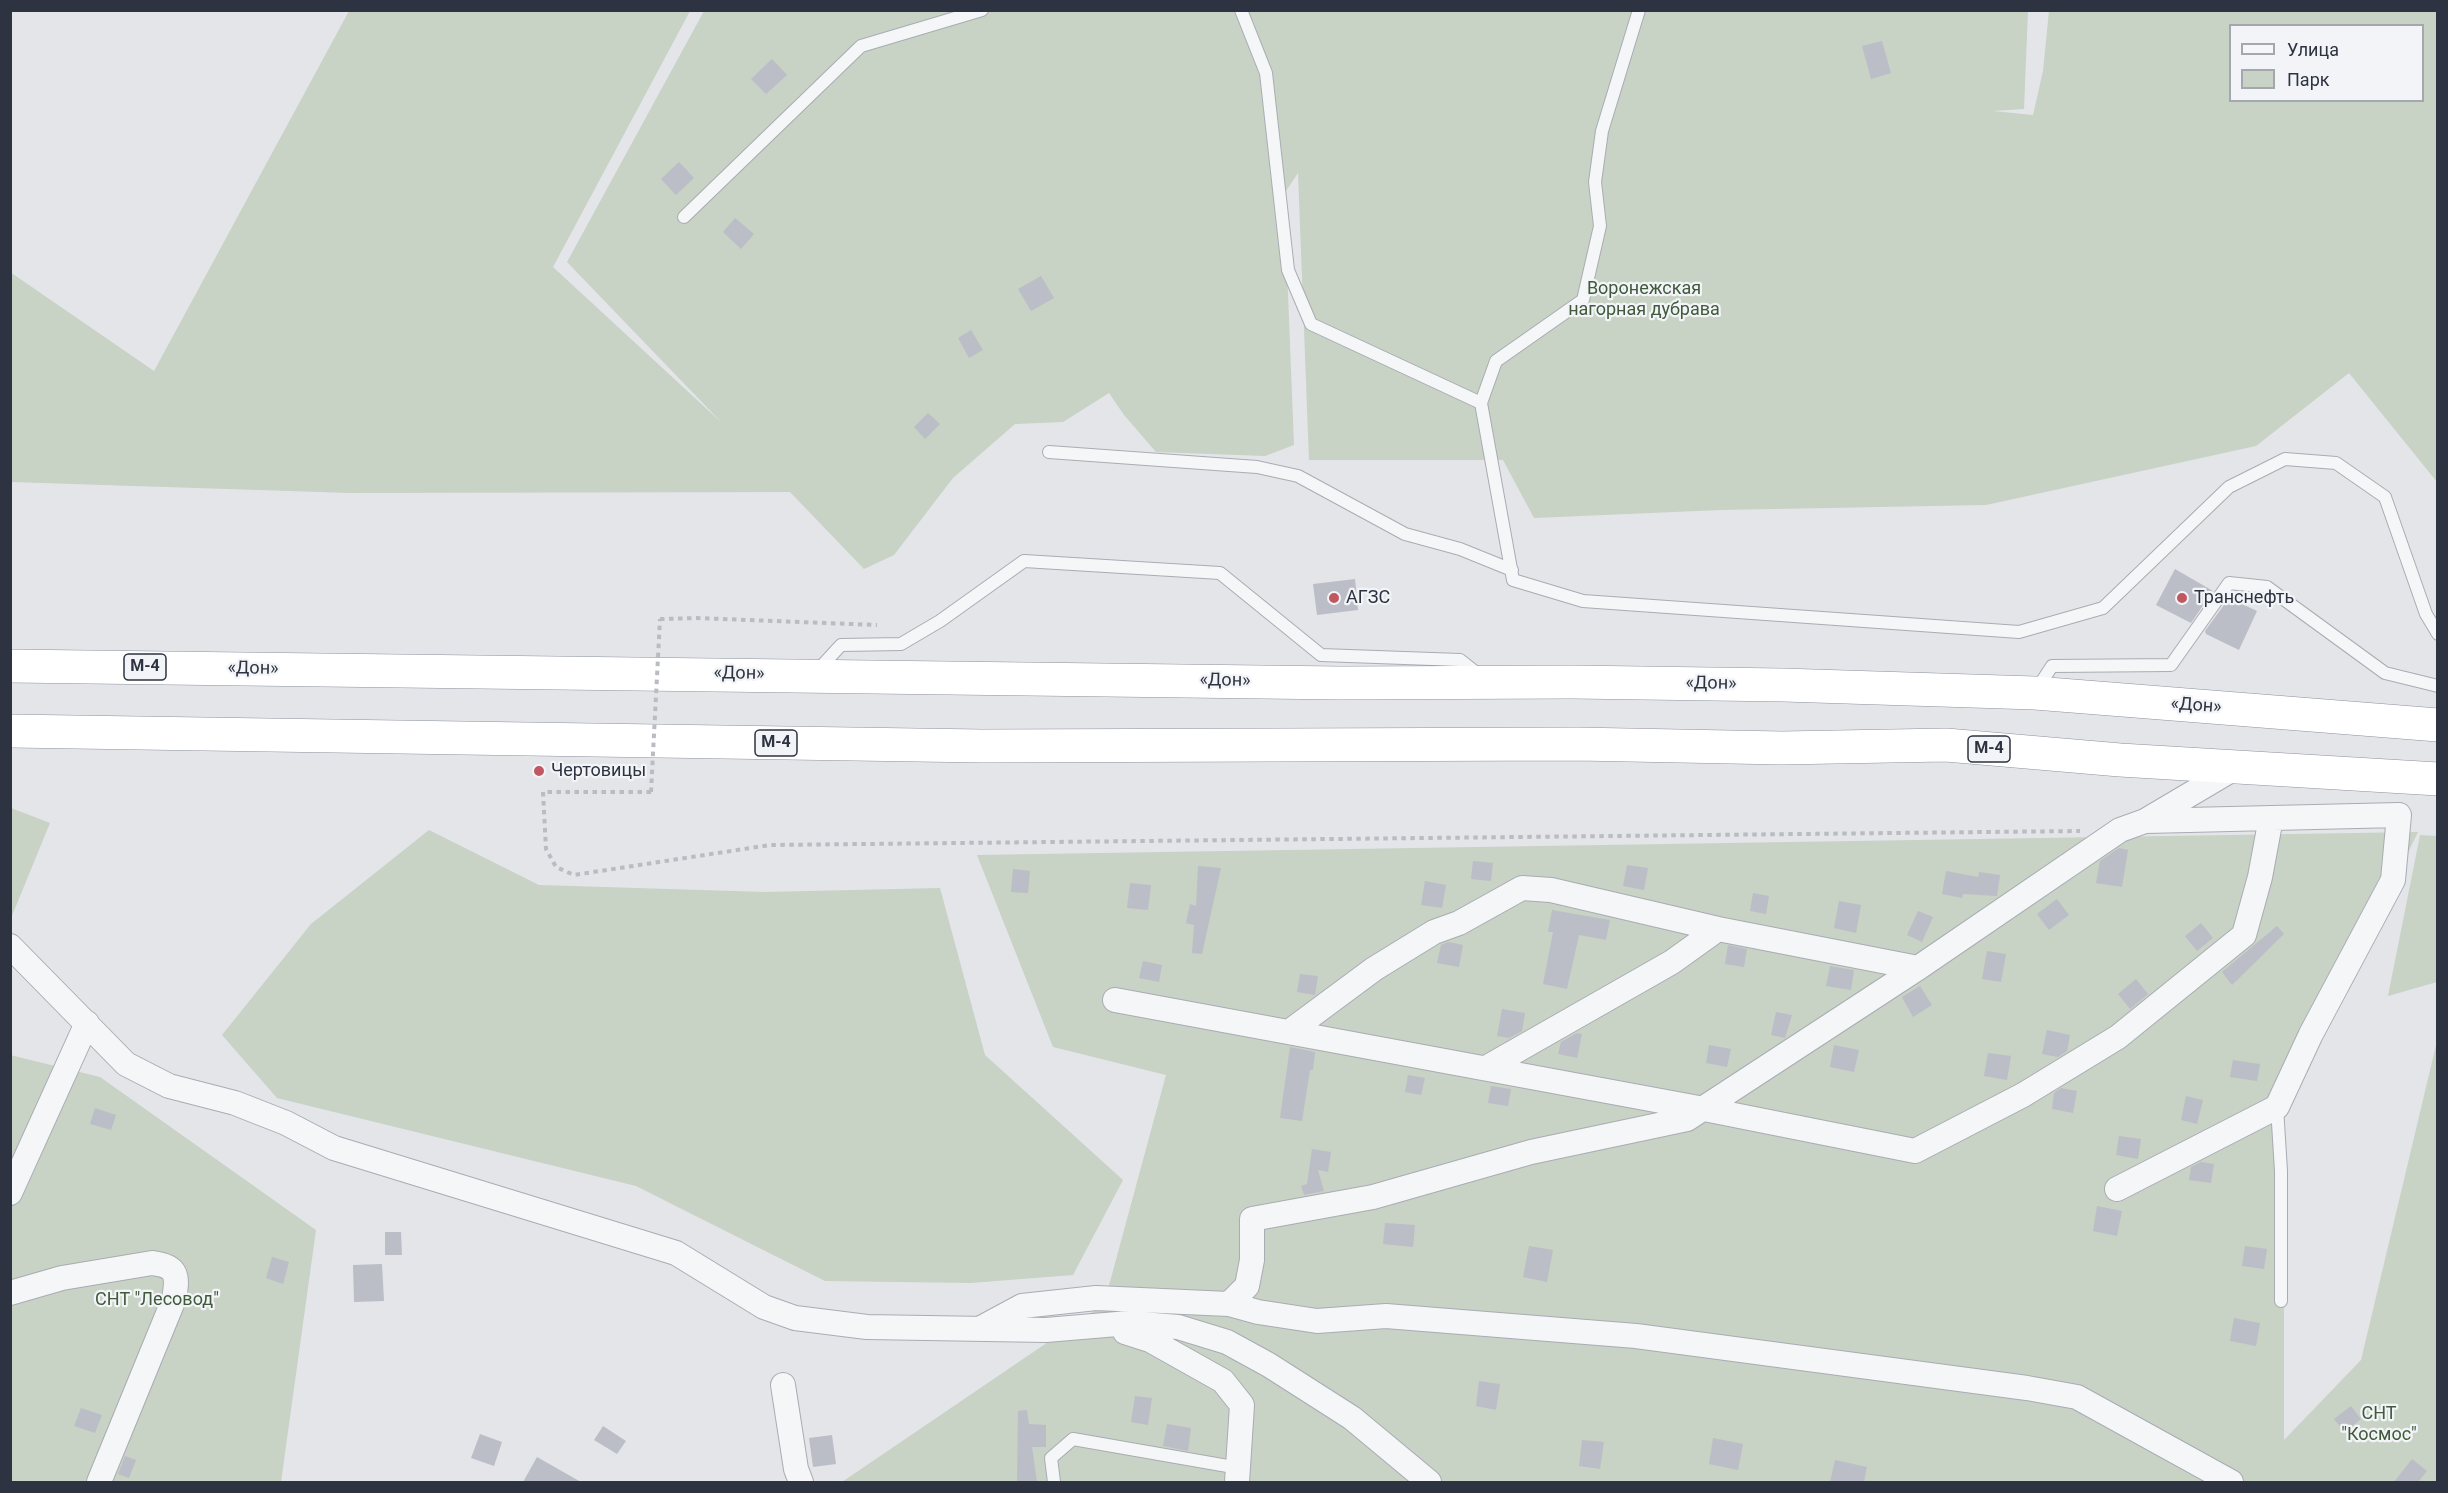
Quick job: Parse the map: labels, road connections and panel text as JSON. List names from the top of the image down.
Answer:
{
  "streets": {
    "highway": ["М-4", "«Дон»"]
  },
  "parks": ["Воронежская нагорная дубрава", "СНТ \"Лесовод\"", "СНТ \"Космос\""],
  "places": ["АГЗС", "Транснефть", "Чертовицы"],
  "legend": ["Улица", "Парк"]
}
